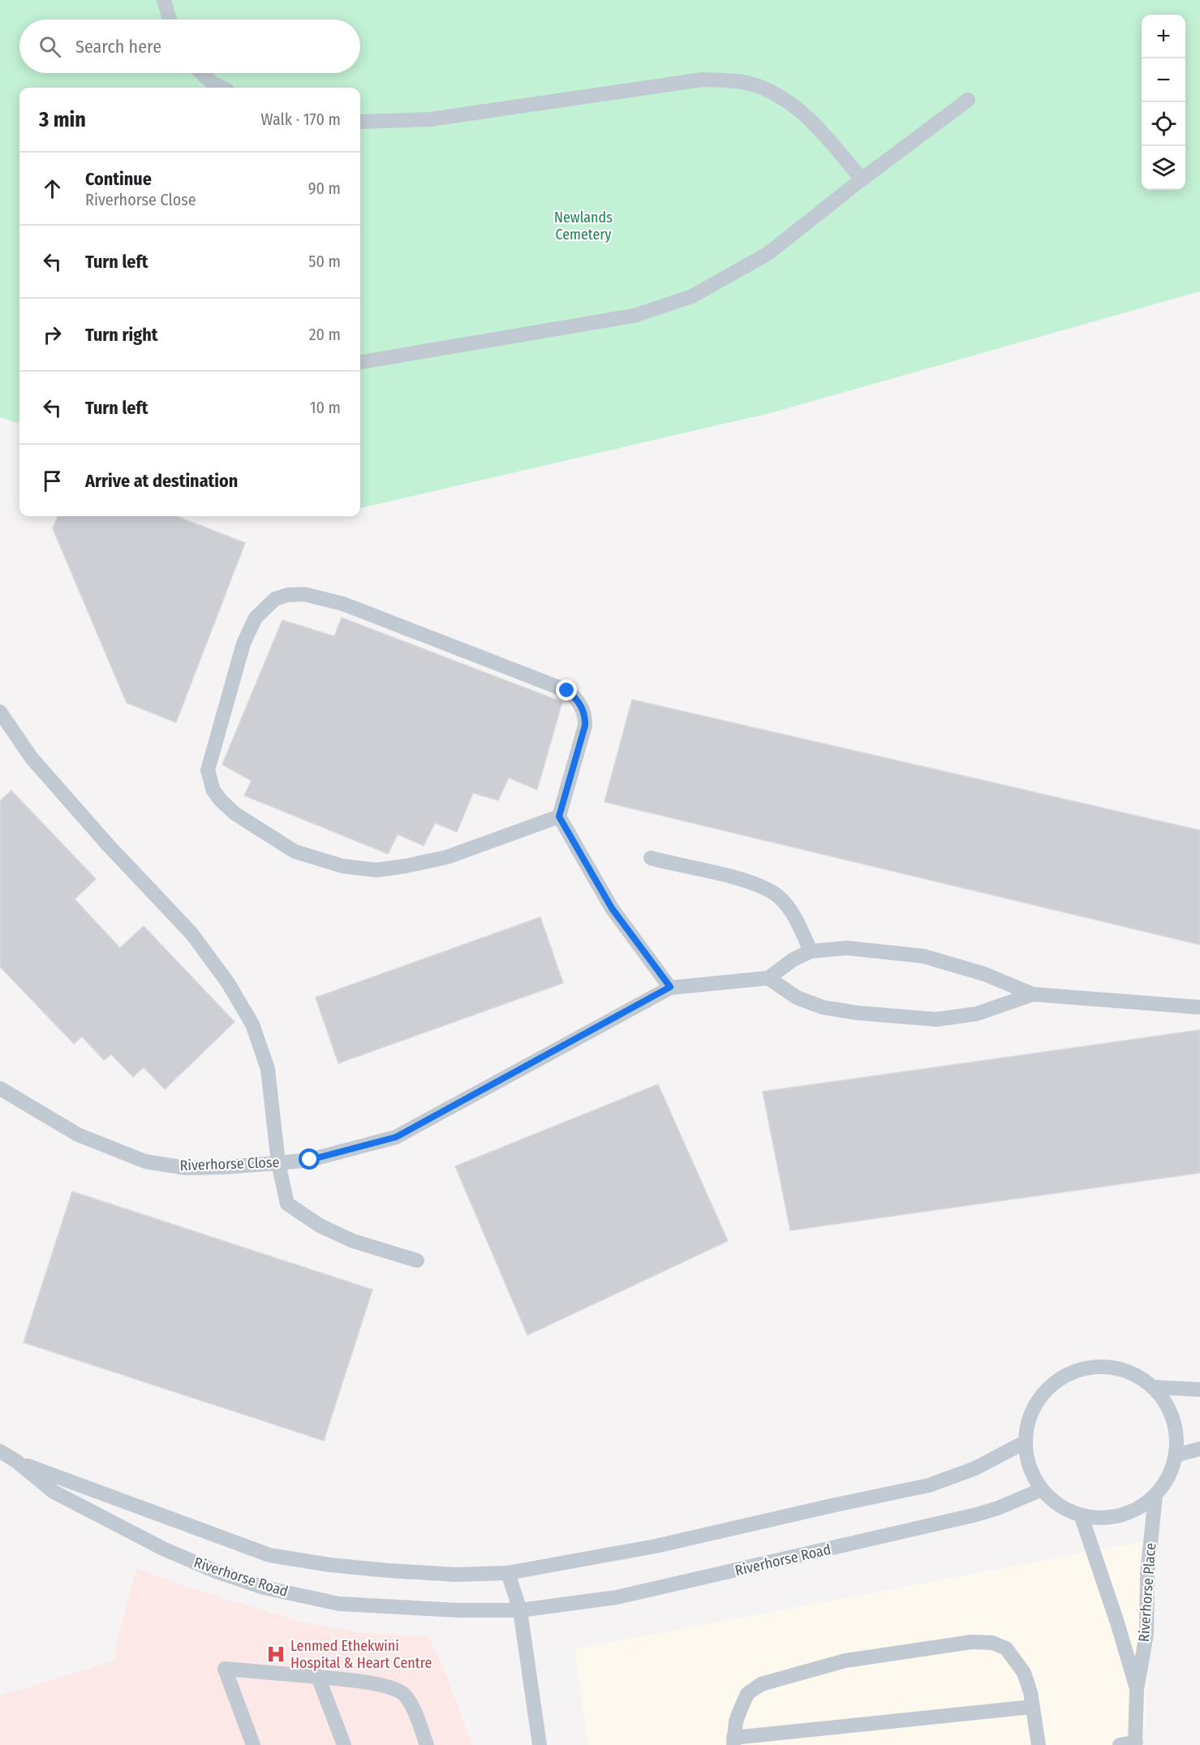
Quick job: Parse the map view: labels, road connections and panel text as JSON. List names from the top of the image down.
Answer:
{
  "streets": {
    "lane": ["Riverhorse Close", "Riverhorse Road", "Riverhorse Place"]
  },
  "crossings": [
    ["Riverhorse Road", "Riverhorse Place"]
  ],
  "parks": ["Newlands Cemetery"],
  "places": {
    "hospital": ["Lenmed Ethekwini Hospital & Heart Centre"]
  },
  "page": {
    "map_buttons": ["+", "−"],
    "search": "Search here",
    "heading": ["3 min", "Walk · 170 m"],
    "list": [
      ["Continue", "Riverhorse Close", "90 m"],
      ["Turn left", "50 m"],
      ["Turn right", "20 m"],
      ["Turn left", "10 m"],
      "Arrive at destination"
    ]
  }
}
